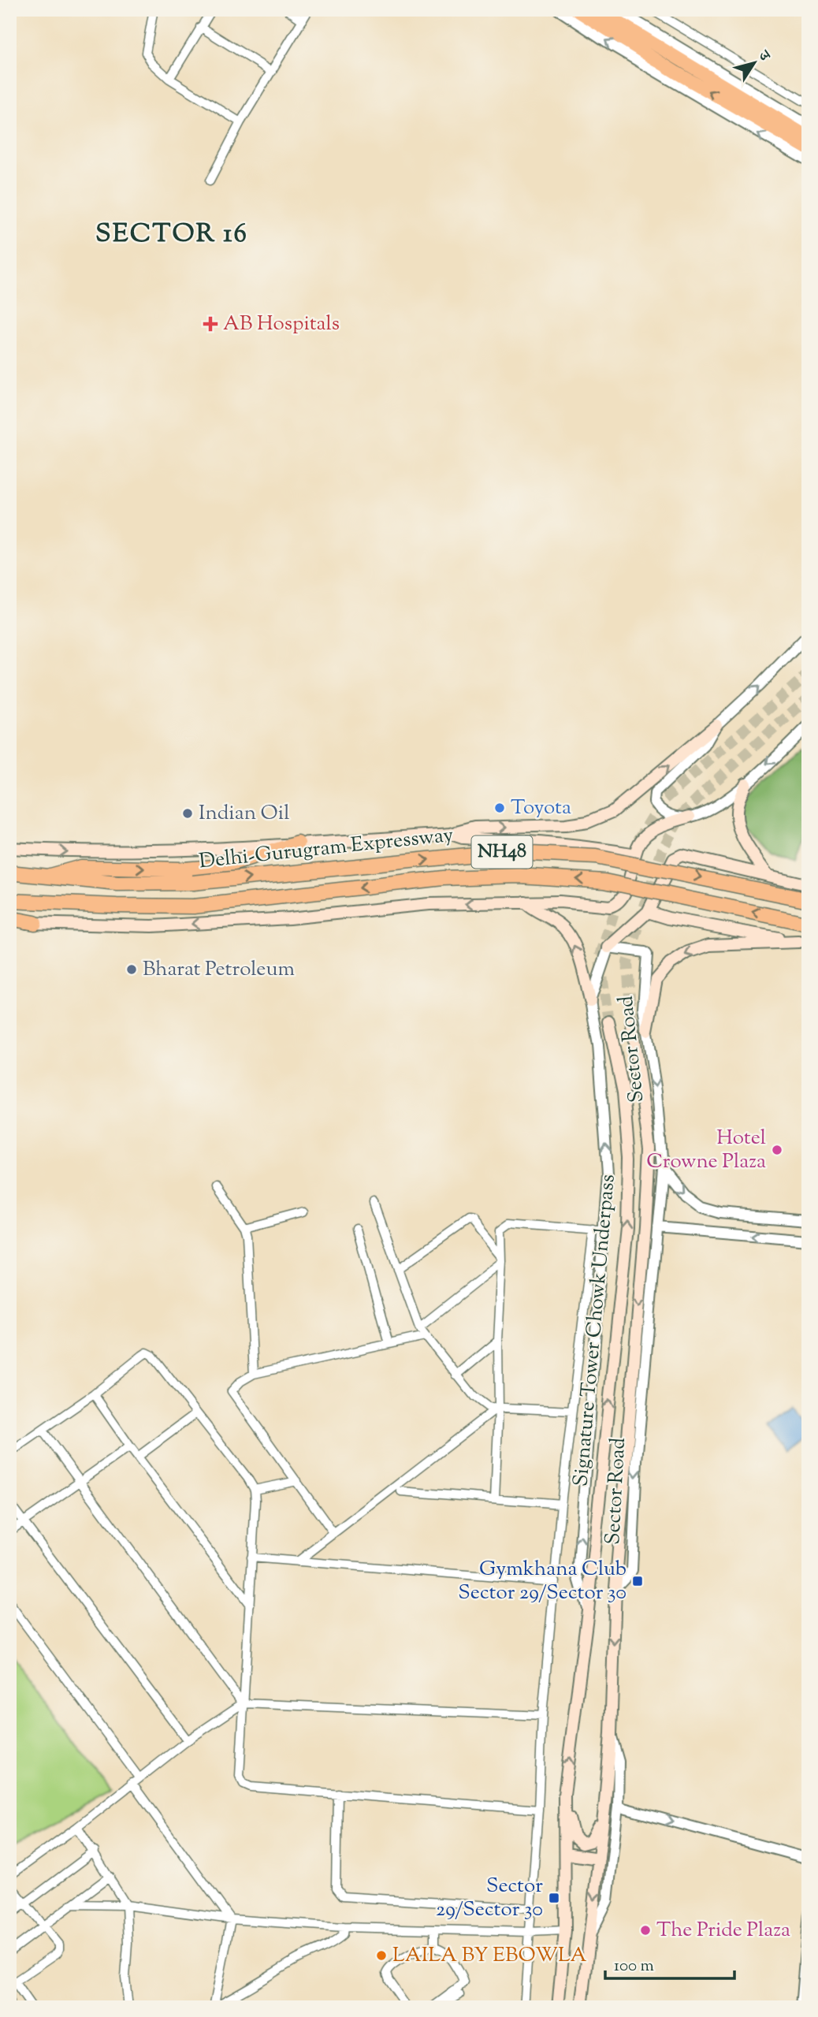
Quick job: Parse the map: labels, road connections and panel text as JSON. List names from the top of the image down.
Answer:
{
  "streets": {
    "highway": ["Delhi-Gurugram Expressway", "NH48"],
    "main road": ["Sector Road", "Signature Tower Chowk Underpass"]
  },
  "crossings": [
    ["Sector Road", "Signature Tower Chowk Underpass"]
  ],
  "districts": ["SECTOR 16"],
  "places": {
    "health": ["AB Hospitals"],
    "other": [
      "Toyota",
      "Indian Oil",
      "Bharat Petroleum",
      "Hotel Crowne Plaza",
      "The Pride Plaza",
      "LAILA BY EBOWLA"
    ],
    "transit": ["Gymkhana Club Sector 29/Sector 30", "Sector 29/Sector 30"]
  },
  "scale_bar": "100 m",
  "north": "top right"
}
